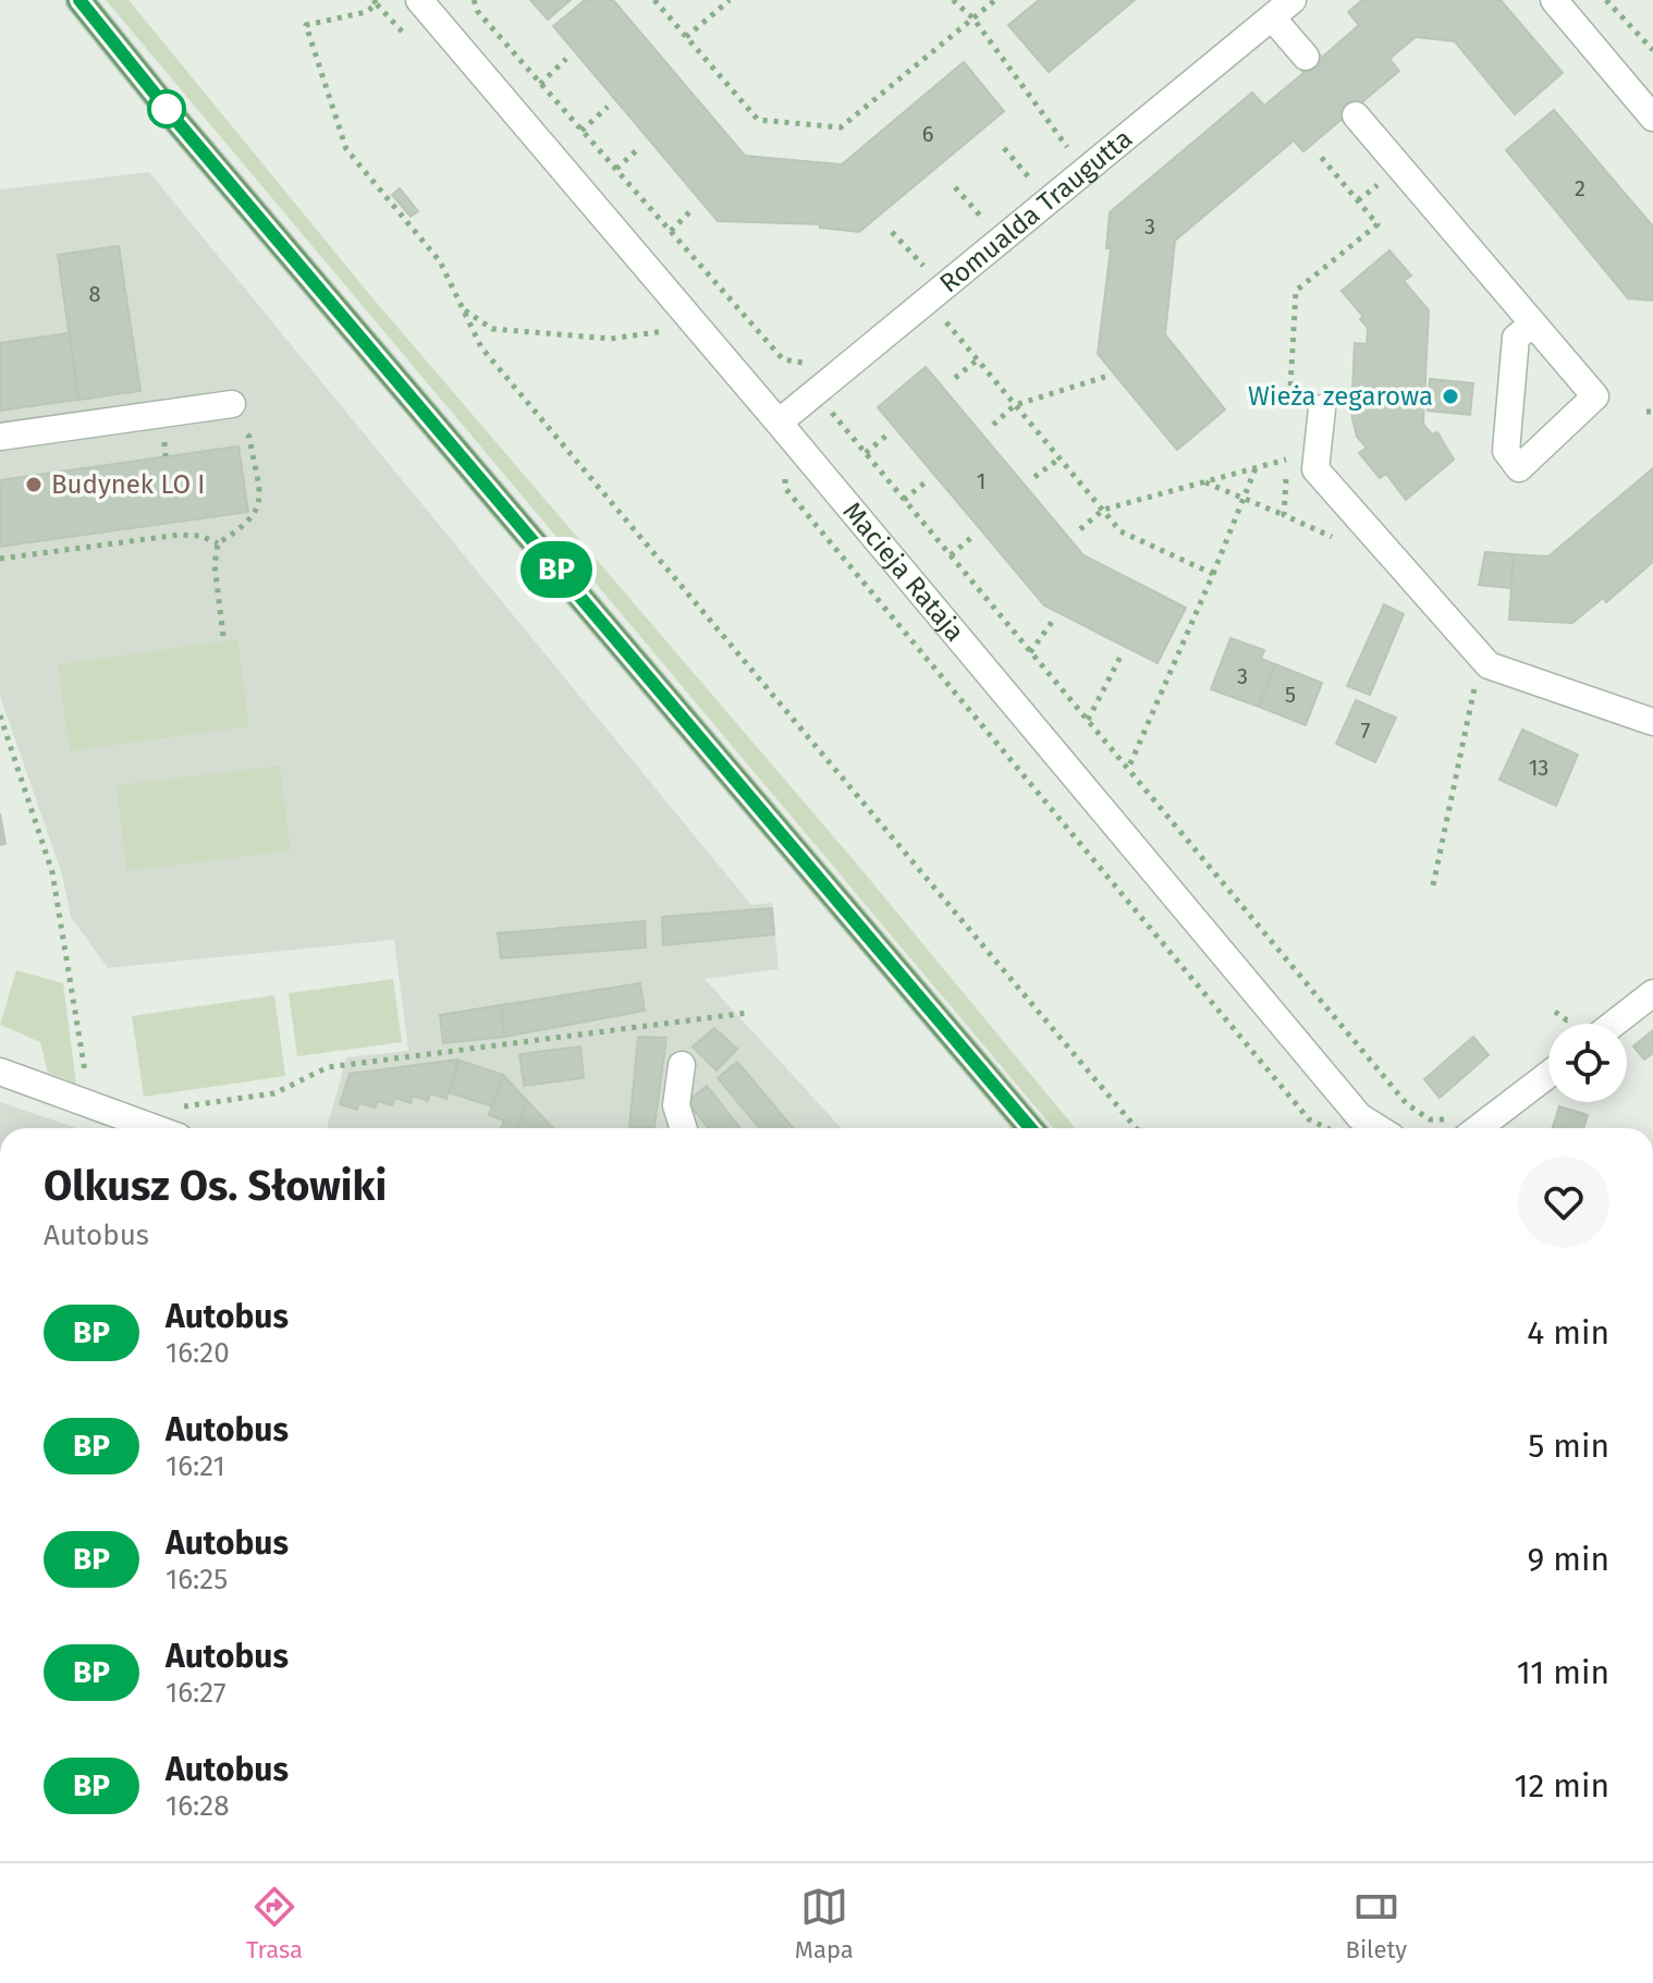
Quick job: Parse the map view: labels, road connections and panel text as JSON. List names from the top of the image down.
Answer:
{
  "streets": {
    "street": ["Romualda Traugutta", "Macieja Rataja"]
  },
  "crossings": [
    ["Romualda Traugutta", "Macieja Rataja"]
  ],
  "places": ["Wieża zegarowa", "Budynek LO I"],
  "lines": ["bus line BP"],
  "house_numbers": [
    "6",
    "2",
    "3",
    "8",
    "1",
    "3",
    "5",
    "7",
    "13"
  ],
  "page": {
    "on_map": "BP",
    "heading": ["Olkusz Os. Słowiki", "Autobus"],
    "list": [
      {
        "mark": "BP",
        "name": "Autobus",
        "note": "16:20",
        "value": "4 min"
      },
      {
        "mark": "BP",
        "name": "Autobus",
        "note": "16:21",
        "value": "5 min"
      },
      {
        "mark": "BP",
        "name": "Autobus",
        "note": "16:25",
        "value": "9 min"
      },
      {
        "mark": "BP",
        "name": "Autobus",
        "note": "16:27",
        "value": "11 min"
      },
      {
        "mark": "BP",
        "name": "Autobus",
        "note": "16:28",
        "value": "12 min"
      }
    ],
    "tabs": ["Trasa", "Mapa", "Bilety"]
  }
}
